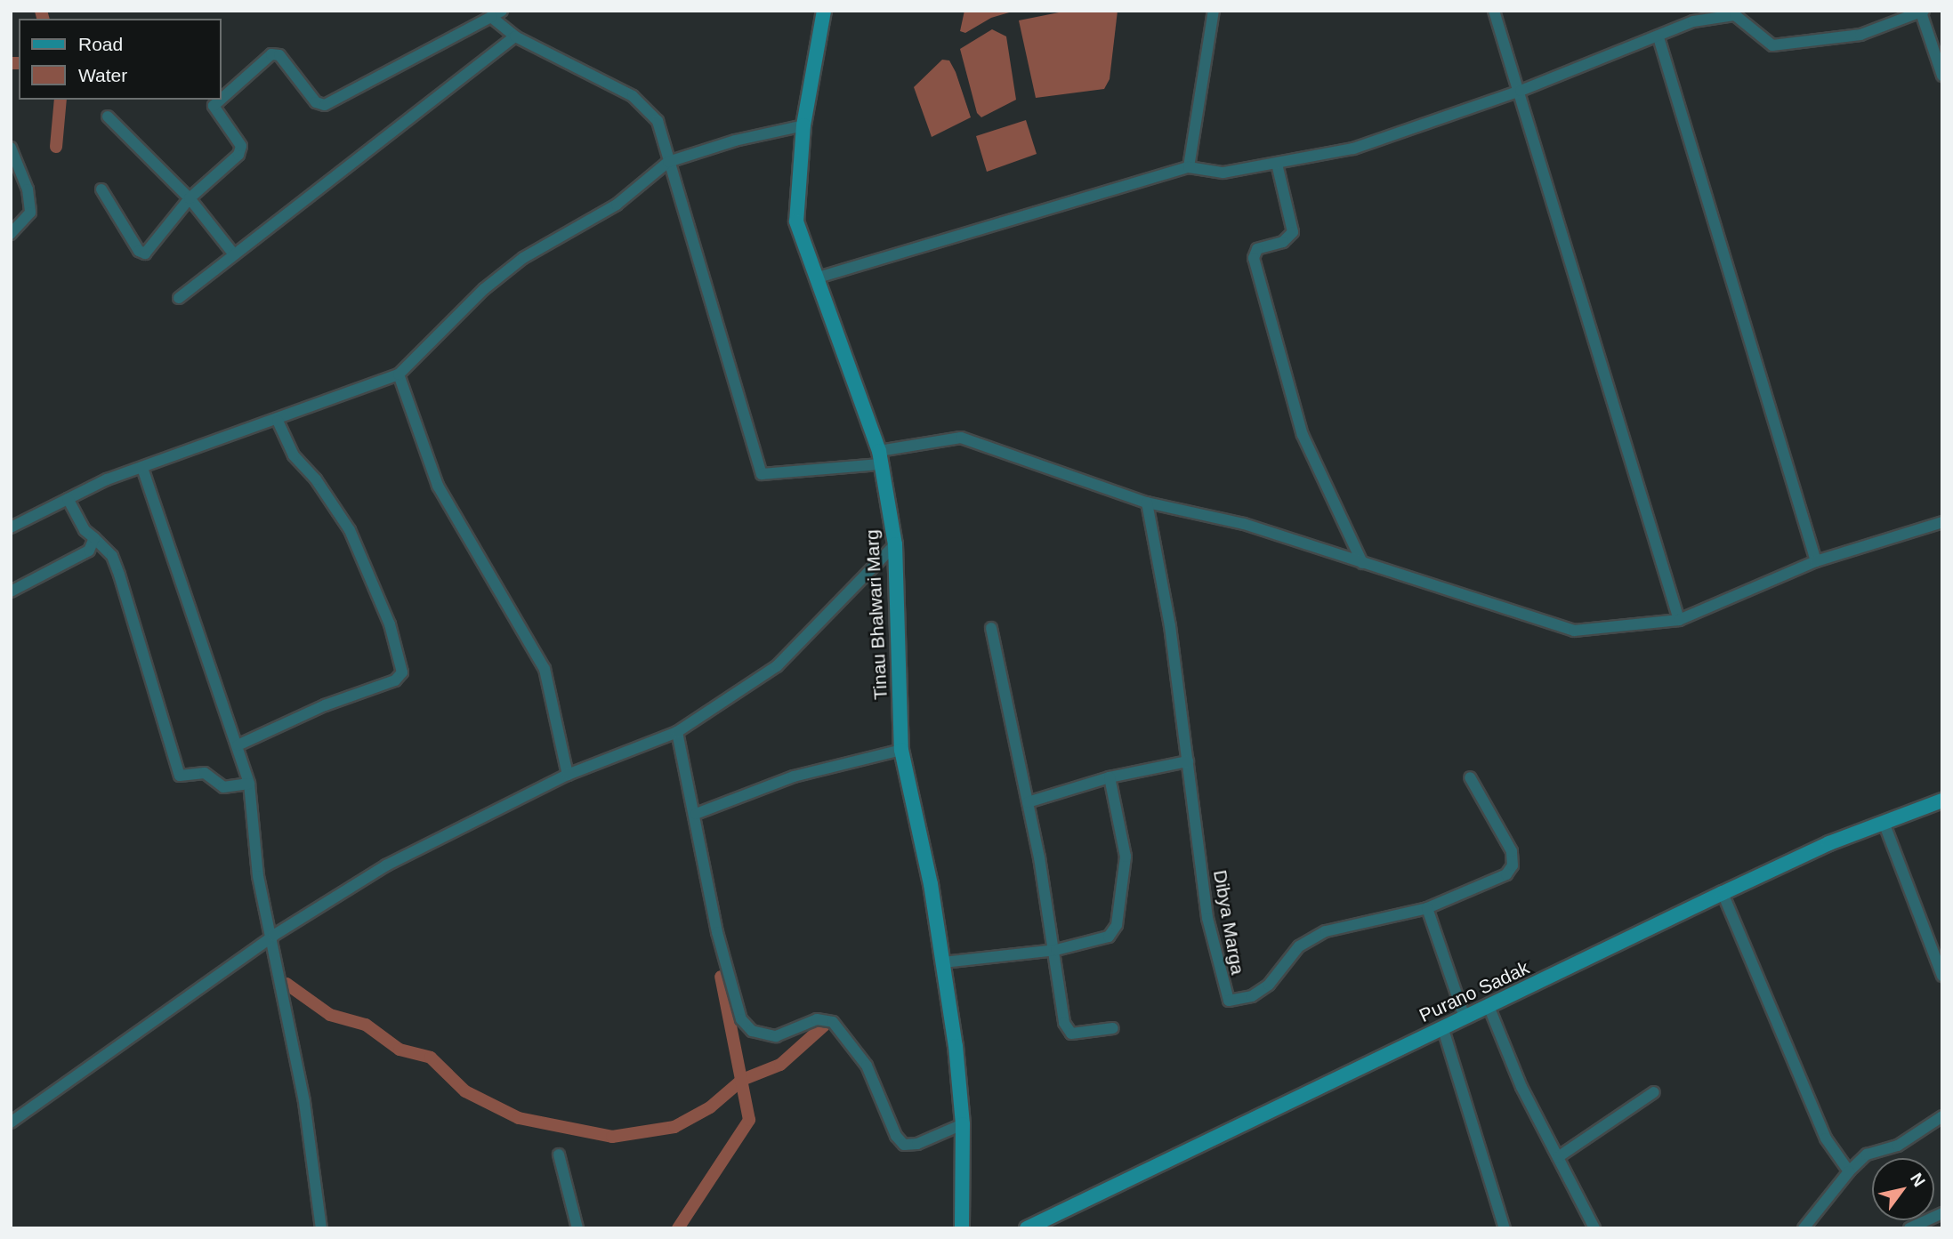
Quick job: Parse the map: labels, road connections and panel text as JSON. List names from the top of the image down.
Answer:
{
  "streets": {
    "street": ["Tinau Bhalwari Marg", "Dibya Marga", "Purano Sadak"]
  },
  "legend": ["Road", "Water"],
  "north": "top right"
}
